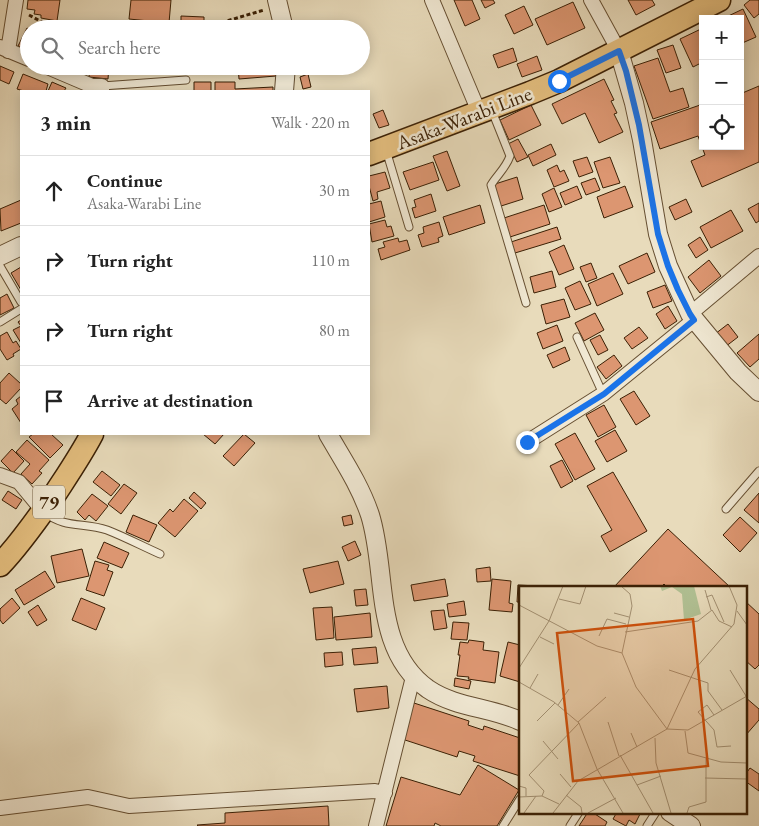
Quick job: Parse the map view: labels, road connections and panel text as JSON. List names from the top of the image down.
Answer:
{
  "streets": {
    "main road": ["Asaka-Warabi Line", "79"]
  },
  "page": {
    "map_buttons": ["+", "−"],
    "search": "Search here",
    "heading": ["3 min", "Walk · 220 m"],
    "list": [
      ["Continue", "Asaka-Warabi Line", "30 m"],
      ["Turn right", "110 m"],
      ["Turn right", "80 m"],
      "Arrive at destination"
    ]
  }
}
